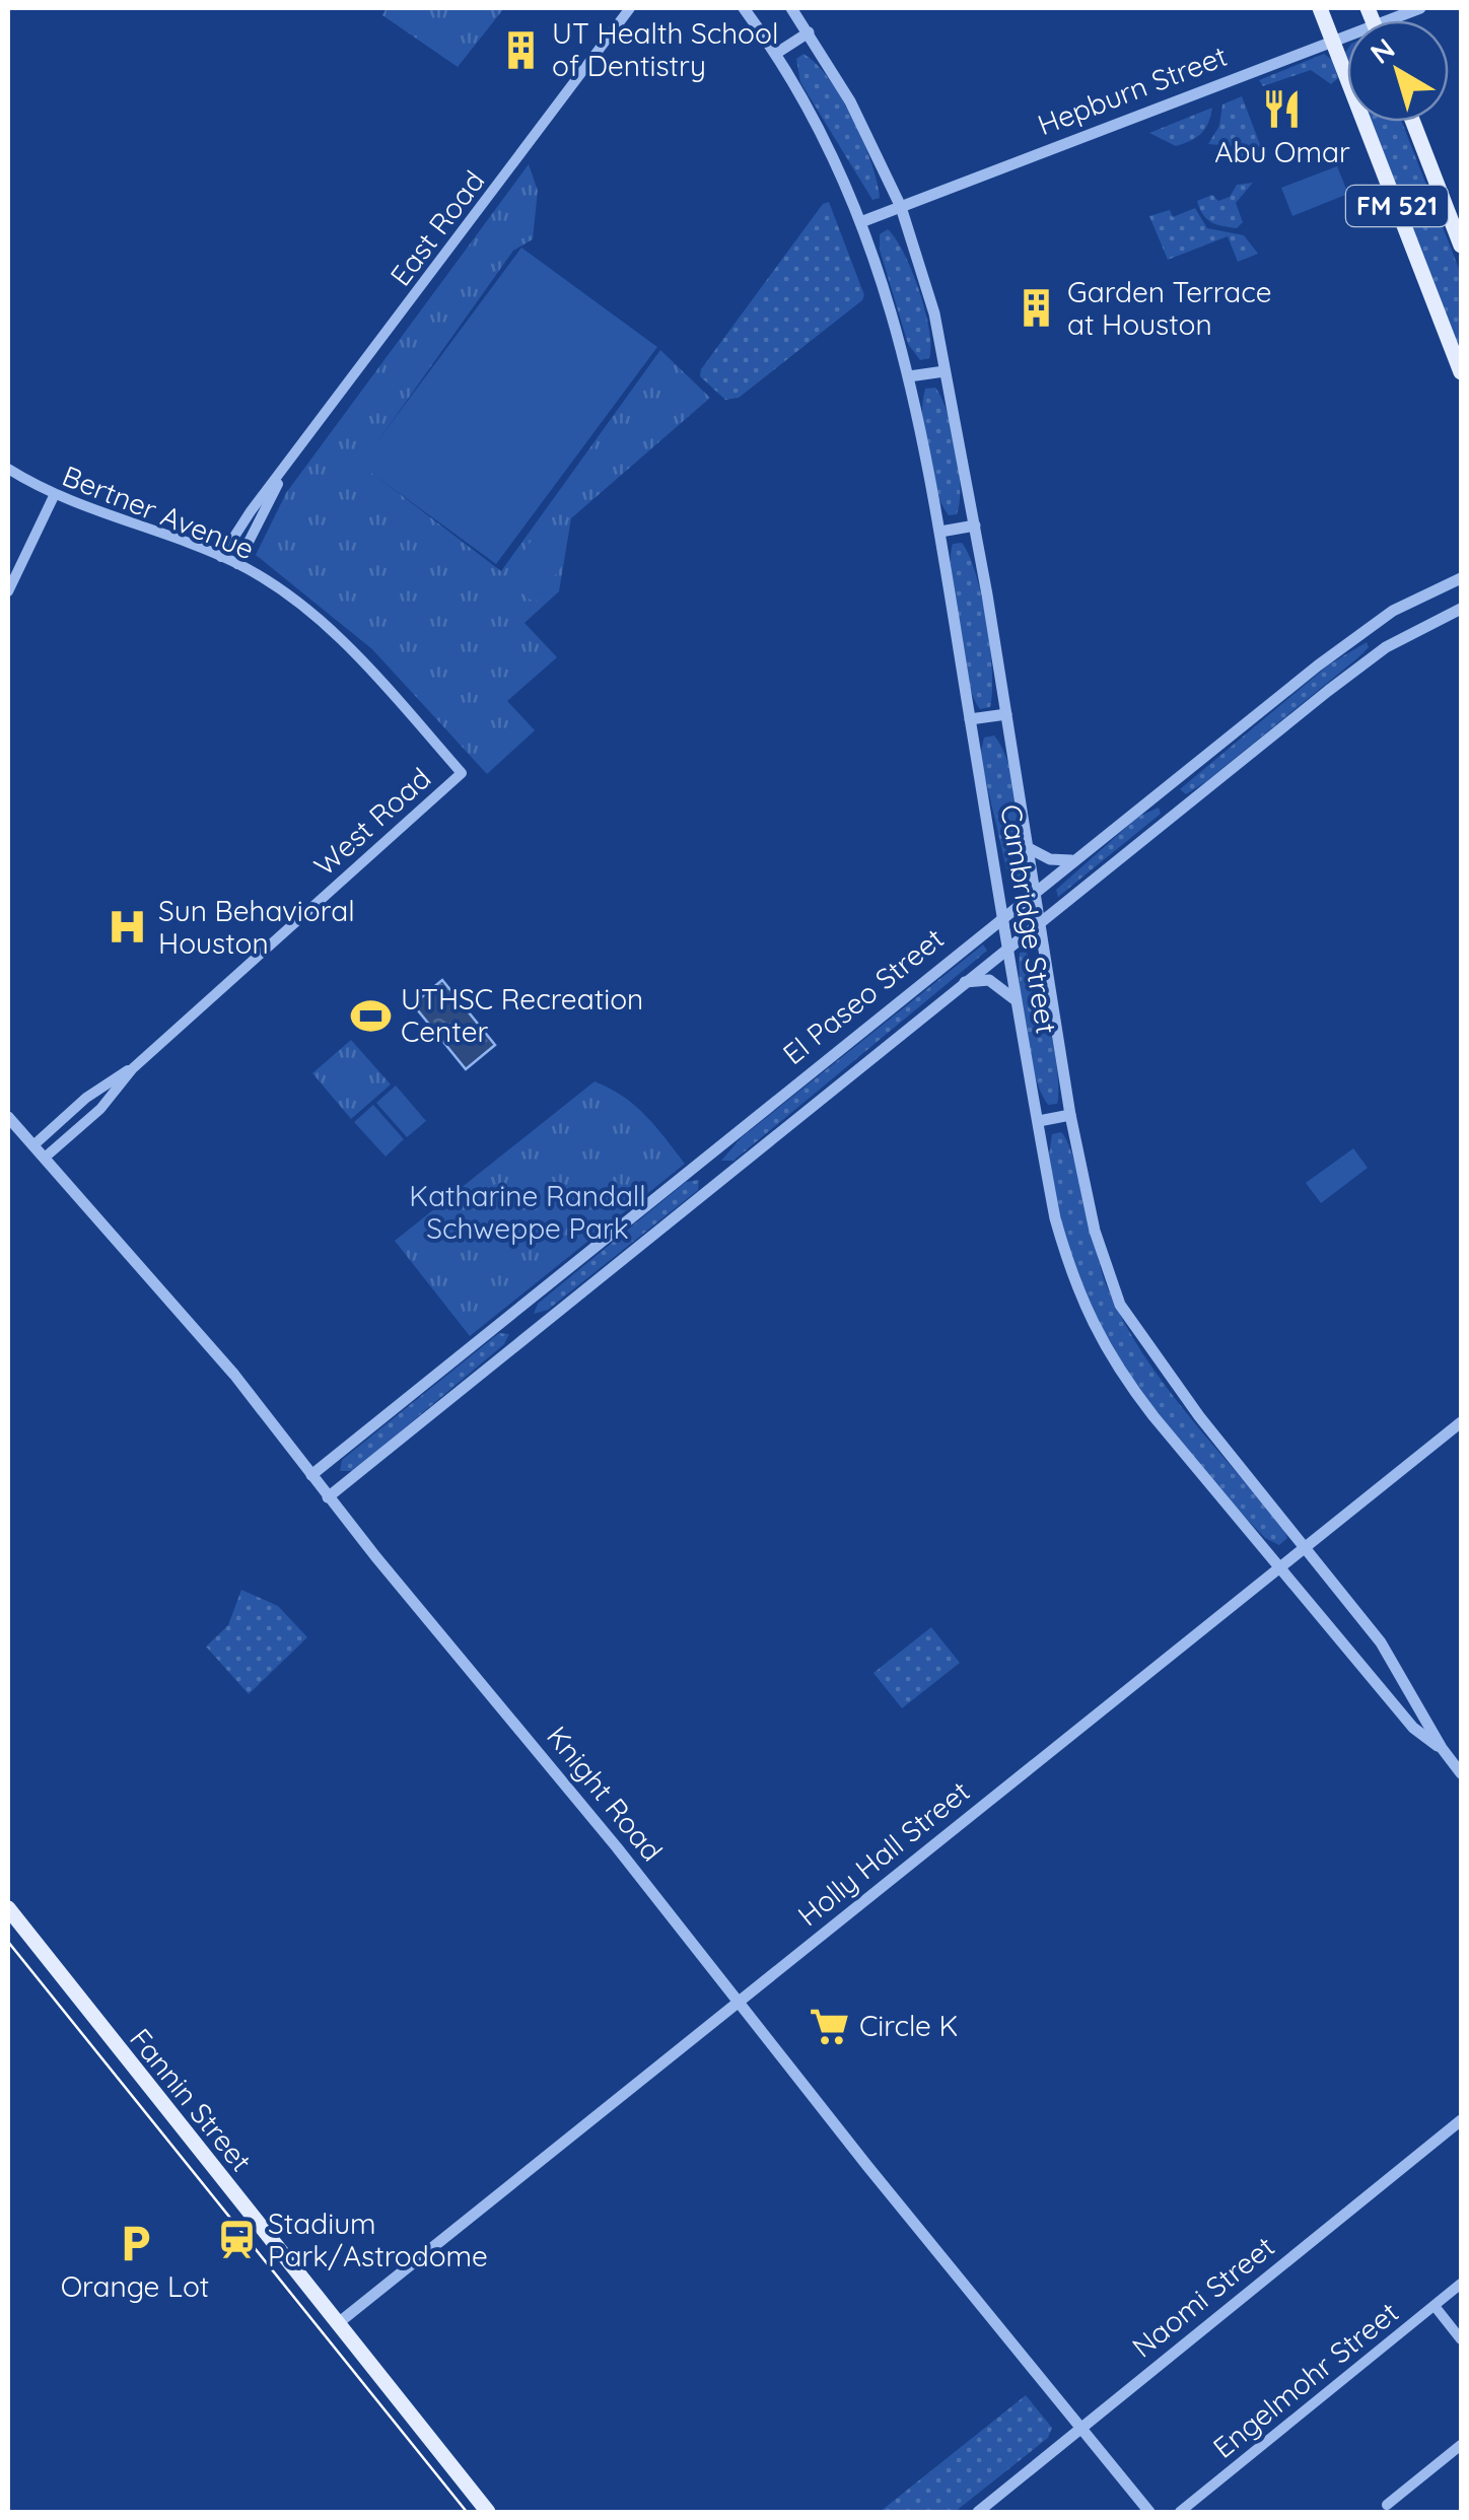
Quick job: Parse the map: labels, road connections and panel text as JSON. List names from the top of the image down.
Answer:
{
  "streets": {
    "main road": ["FM 521", "Fannin Street"],
    "street": [
      "Hepburn Street",
      "East Road",
      "Bertner Avenue",
      "West Road",
      "Cambridge Street",
      "El Paseo Street",
      "Knight Road",
      "Holly Hall Street",
      "Naomi Street",
      "Engelmohr Street"
    ]
  },
  "crossings": [
    ["Hepburn Street", "FM 521"],
    ["Hepburn Street", "Cambridge Street"],
    ["East Road", "Bertner Avenue"],
    ["Bertner Avenue", "West Road"],
    ["West Road", "Knight Road"],
    ["Cambridge Street", "El Paseo Street"],
    ["Cambridge Street", "Holly Hall Street"],
    ["El Paseo Street", "Knight Road"],
    ["Knight Road", "Holly Hall Street"],
    ["Knight Road", "Naomi Street"],
    ["Holly Hall Street", "Fannin Street"]
  ],
  "parks": ["Katharine Randall Schweppe Park"],
  "places": {
    "building": ["UT Health School of Dentistry", "Garden Terrace at Houston"],
    "restaurant": ["Abu Omar"],
    "hospital": ["Sun Behavioral Houston"],
    "sports": ["UTHSC Recreation Center"],
    "supermarket": ["Circle K"],
    "station": ["Stadium Park/Astrodome"],
    "parking": ["Orange Lot"]
  },
  "north": "top left"
}
